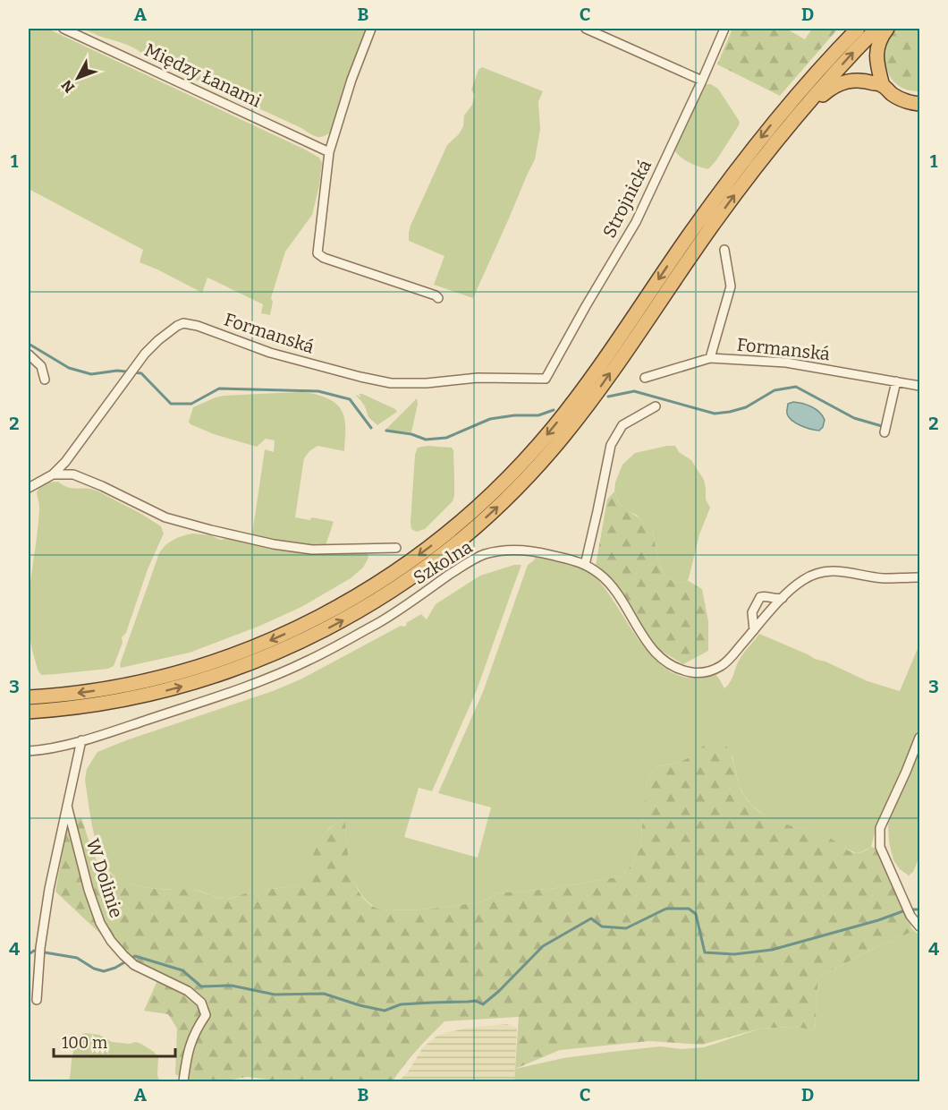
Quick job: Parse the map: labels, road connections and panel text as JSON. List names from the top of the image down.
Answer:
{
  "streets": {
    "street": [
      "Między Łanami",
      "Strojnická",
      "Formanská",
      "Szkolna",
      "W Dolinie"
    ]
  },
  "crossings": [
    ["Strojnická", "Formanská"]
  ],
  "scale_bar": "100 m",
  "north": "bottom left",
  "grid": {
    "columns": [
      "A",
      "B",
      "C",
      "D"
    ],
    "rows": [
      "1",
      "2",
      "3",
      "4"
    ]
  }
}
